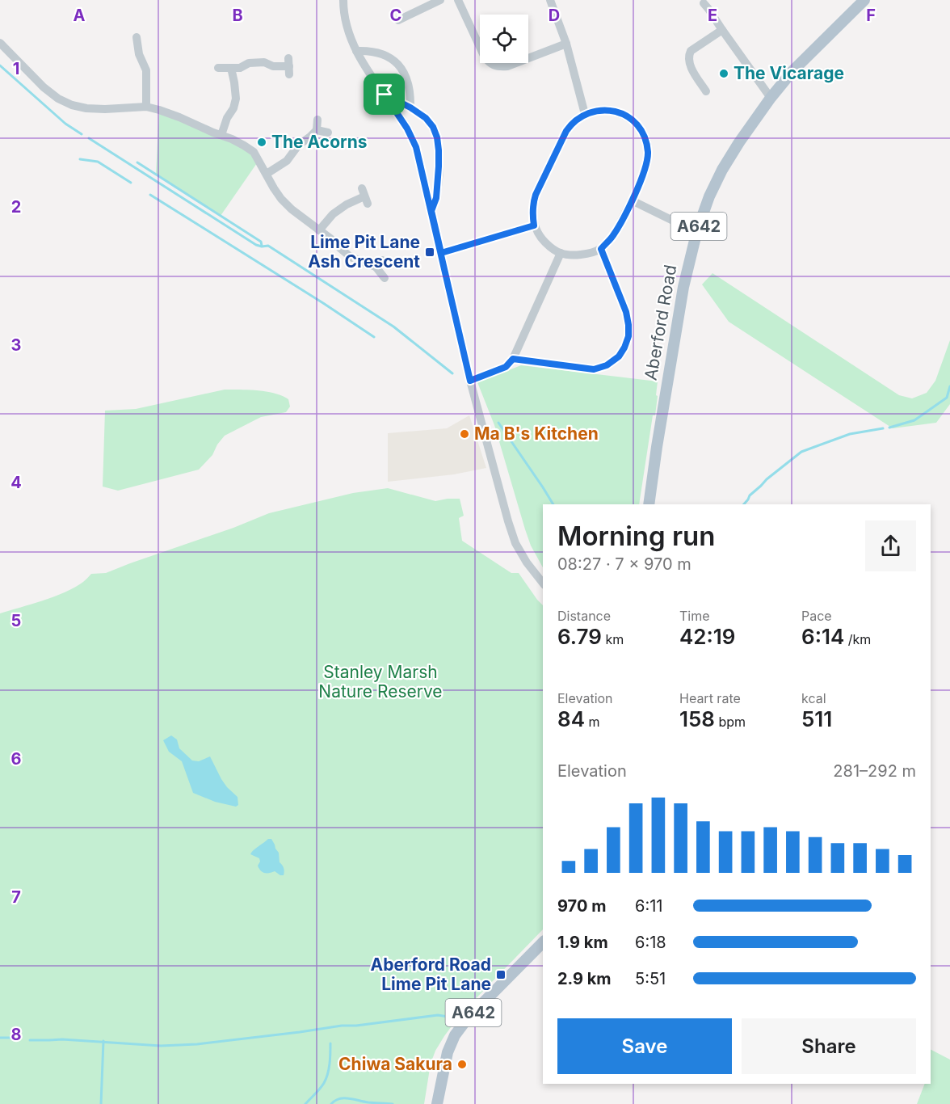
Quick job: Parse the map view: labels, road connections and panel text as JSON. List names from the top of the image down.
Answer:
{
  "streets": {
    "main road": ["A642", "Aberford Road"]
  },
  "parks": ["Stanley Marsh Nature Reserve"],
  "places": {
    "other": [
      "The Vicarage",
      "The Acorns",
      "Ma B's Kitchen",
      "Chiwa Sakura"
    ],
    "transit": ["Lime Pit Lane Ash Crescent", "Aberford Road Lime Pit Lane"]
  },
  "page": {
    "heading": ["Morning run", "08:27 · 7 × 970 m"],
    "stats": [
      ["Distance", "6.79 km"],
      ["Time", "42:19"],
      ["Pace", "6:14 /km"],
      ["Elevation", "84 m"],
      ["Heart rate", "158 bpm"],
      ["kcal", "511"]
    ],
    "chart": ["Elevation", "281–292 m"],
    "list": [
      {
        "name": "970 m",
        "note": "6:11"
      },
      {
        "name": "1.9 km",
        "note": "6:18"
      },
      {
        "name": "2.9 km",
        "note": "5:51"
      }
    ],
    "buttons": ["Save", "Share"]
  },
  "grid": {
    "columns": [
      "A",
      "B",
      "C",
      "D",
      "E",
      "F"
    ],
    "rows": [
      "1",
      "2",
      "3",
      "4",
      "5",
      "6",
      "7",
      "8"
    ]
  }
}
